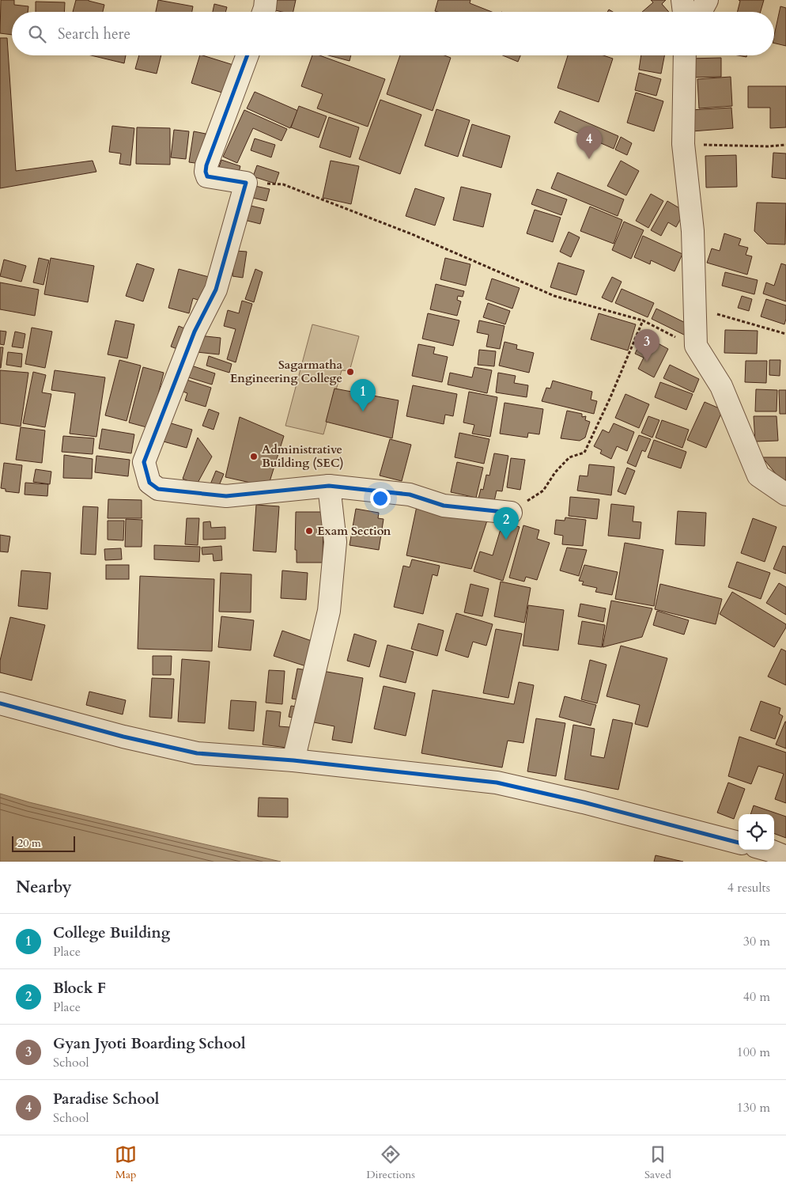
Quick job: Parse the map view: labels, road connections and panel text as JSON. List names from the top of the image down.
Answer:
{
  "places": ["Sagarmatha Engineering College", "Administrative Building (SEC)", "Exam Section"],
  "scale_bar": "20 m",
  "page": {
    "search": "Search here",
    "pins": [
      "4",
      "3",
      "1",
      "2"
    ],
    "scale": "20 m",
    "heading": ["Nearby", "4 results"],
    "list": [
      {
        "mark": "1",
        "name": "College Building",
        "note": "Place",
        "value": "30 m"
      },
      {
        "mark": "2",
        "name": "Block F",
        "note": "Place",
        "value": "40 m"
      },
      {
        "mark": "3",
        "name": "Gyan Jyoti Boarding School",
        "note": "School",
        "value": "100 m"
      },
      {
        "mark": "4",
        "name": "Paradise School",
        "note": "School",
        "value": "130 m"
      }
    ],
    "nav": ["Map", "Directions", "Saved"]
  }
}
